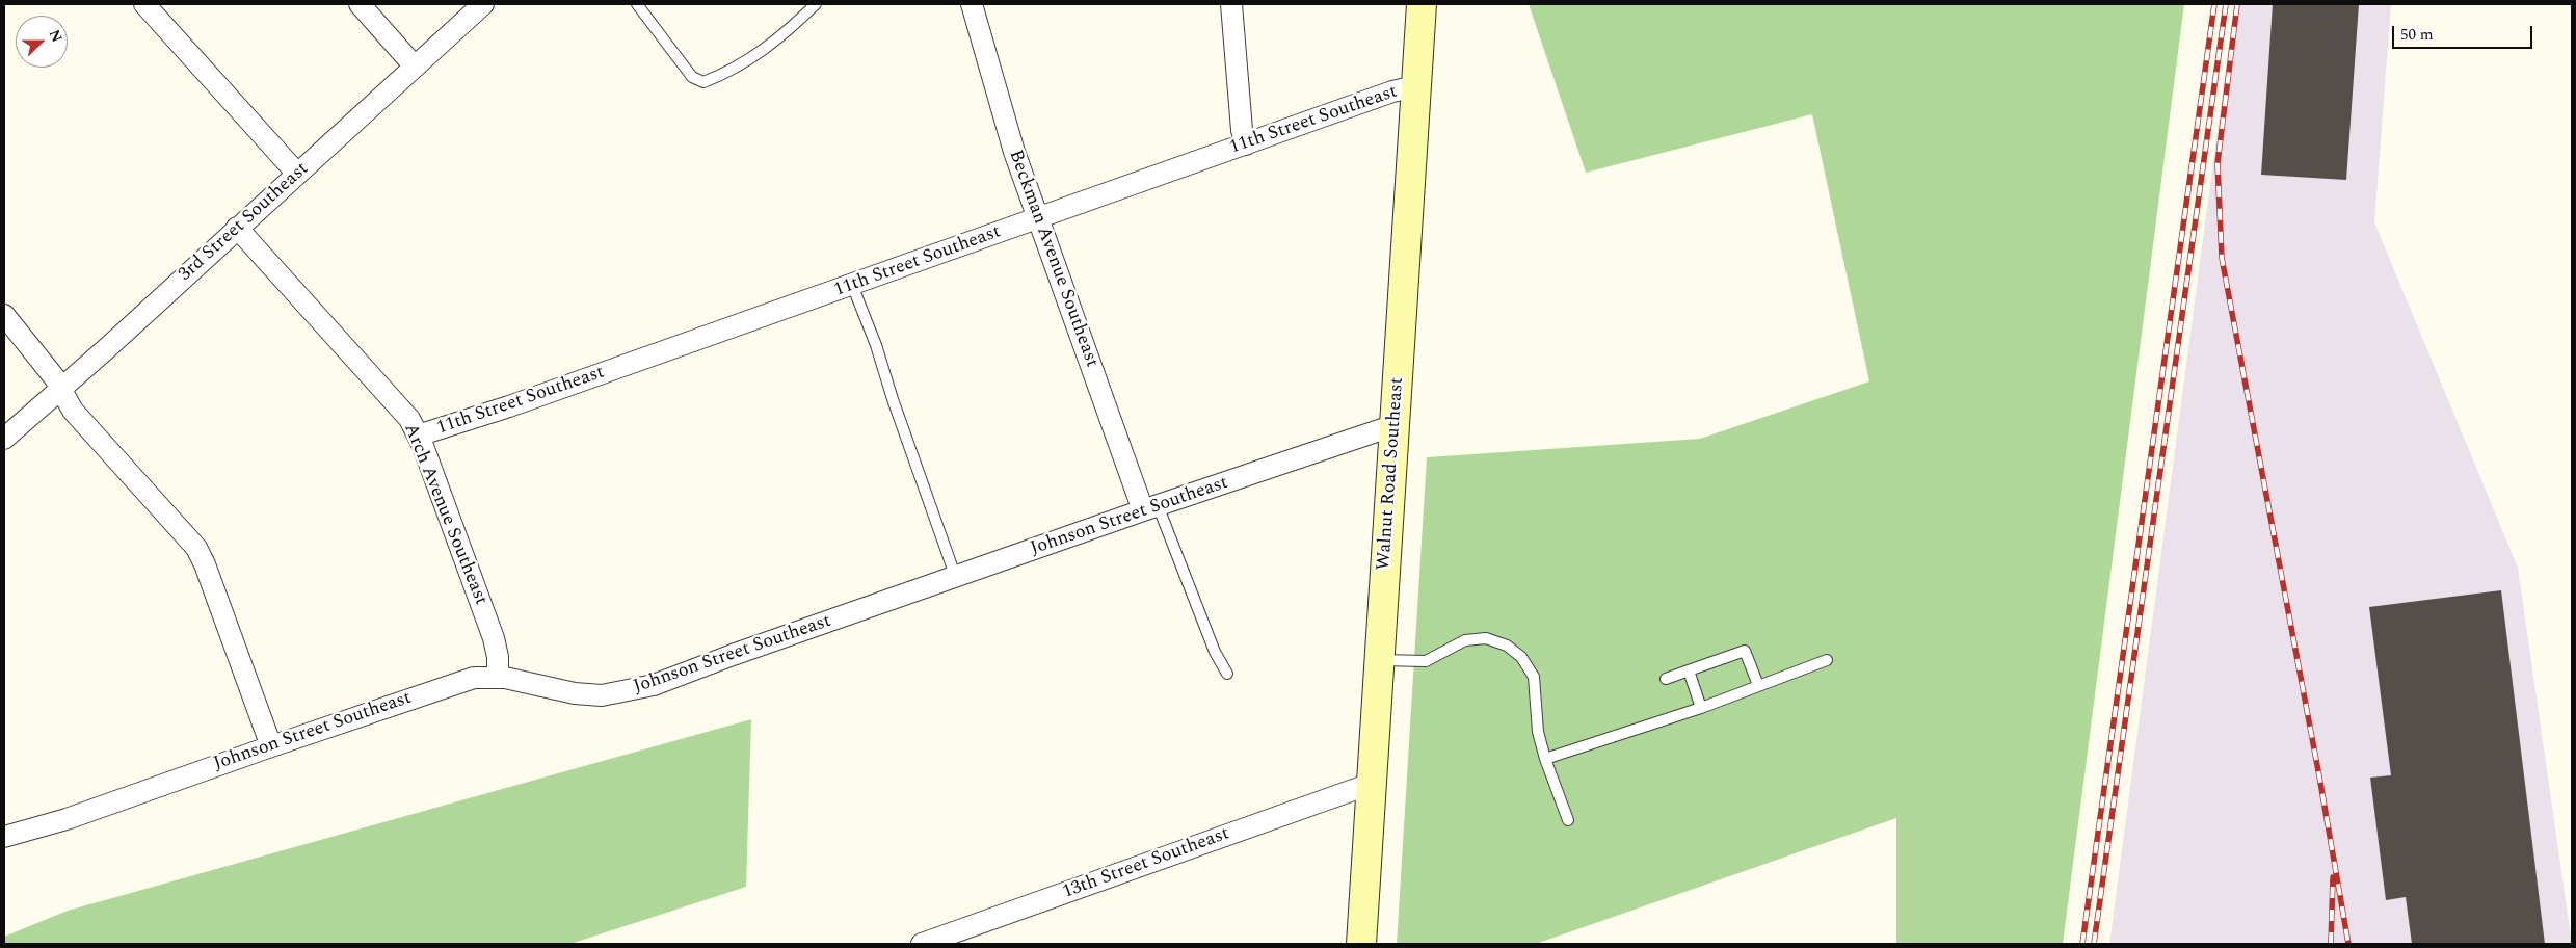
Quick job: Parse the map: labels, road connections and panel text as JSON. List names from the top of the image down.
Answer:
{
  "streets": {
    "main road": ["Walnut Road Southeast"],
    "street": [
      "11th Street Southeast",
      "3rd Street Southeast",
      "Beckman Avenue Southeast",
      "Arch Avenue Southeast",
      "Johnson Street Southeast",
      "13th Street Southeast"
    ]
  },
  "crossings": [
    ["11th Street Southeast", "Beckman Avenue Southeast"],
    ["11th Street Southeast", "Walnut Road Southeast"],
    ["11th Street Southeast", "Arch Avenue Southeast"],
    ["3rd Street Southeast", "Arch Avenue Southeast"],
    ["Beckman Avenue Southeast", "Johnson Street Southeast"],
    ["Walnut Road Southeast", "Johnson Street Southeast"],
    ["Walnut Road Southeast", "13th Street Southeast"],
    ["Arch Avenue Southeast", "Johnson Street Southeast"]
  ],
  "scale_bar": "50 m",
  "north": "right"
}
